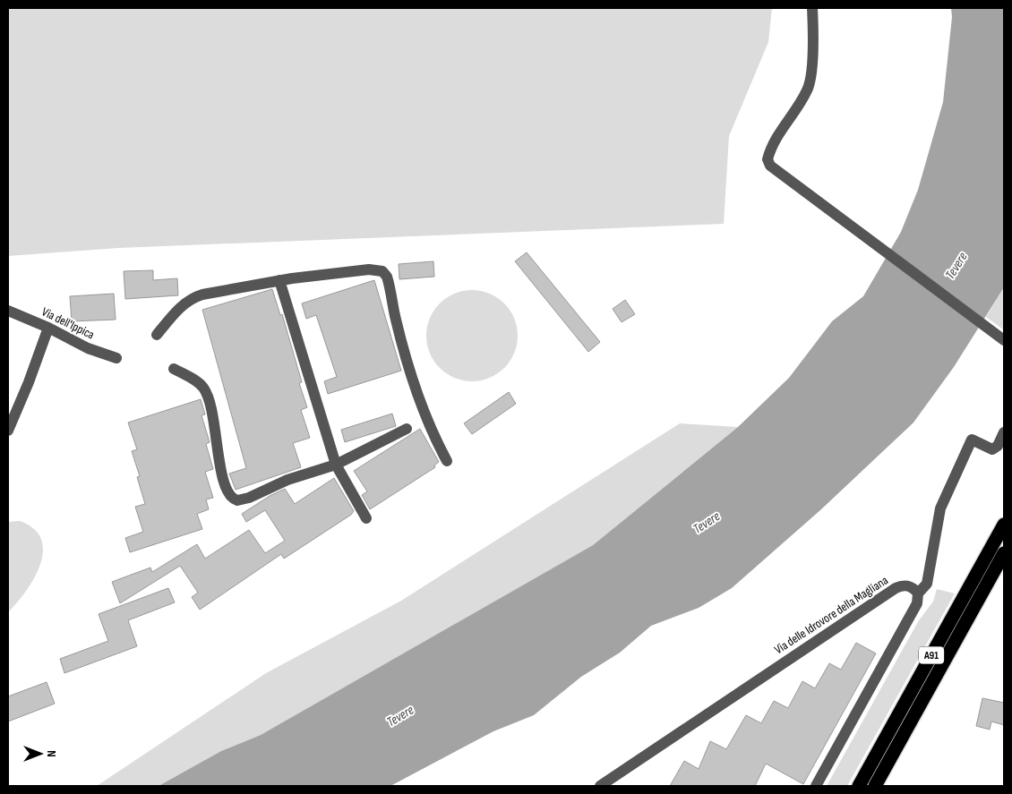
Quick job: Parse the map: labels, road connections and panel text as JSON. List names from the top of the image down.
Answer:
{
  "streets": {
    "highway": ["A91"],
    "street": ["Via dell'Ippica", "Via delle Idrovore della Magliana"]
  },
  "water": ["Tevere"],
  "north": "right"
}
